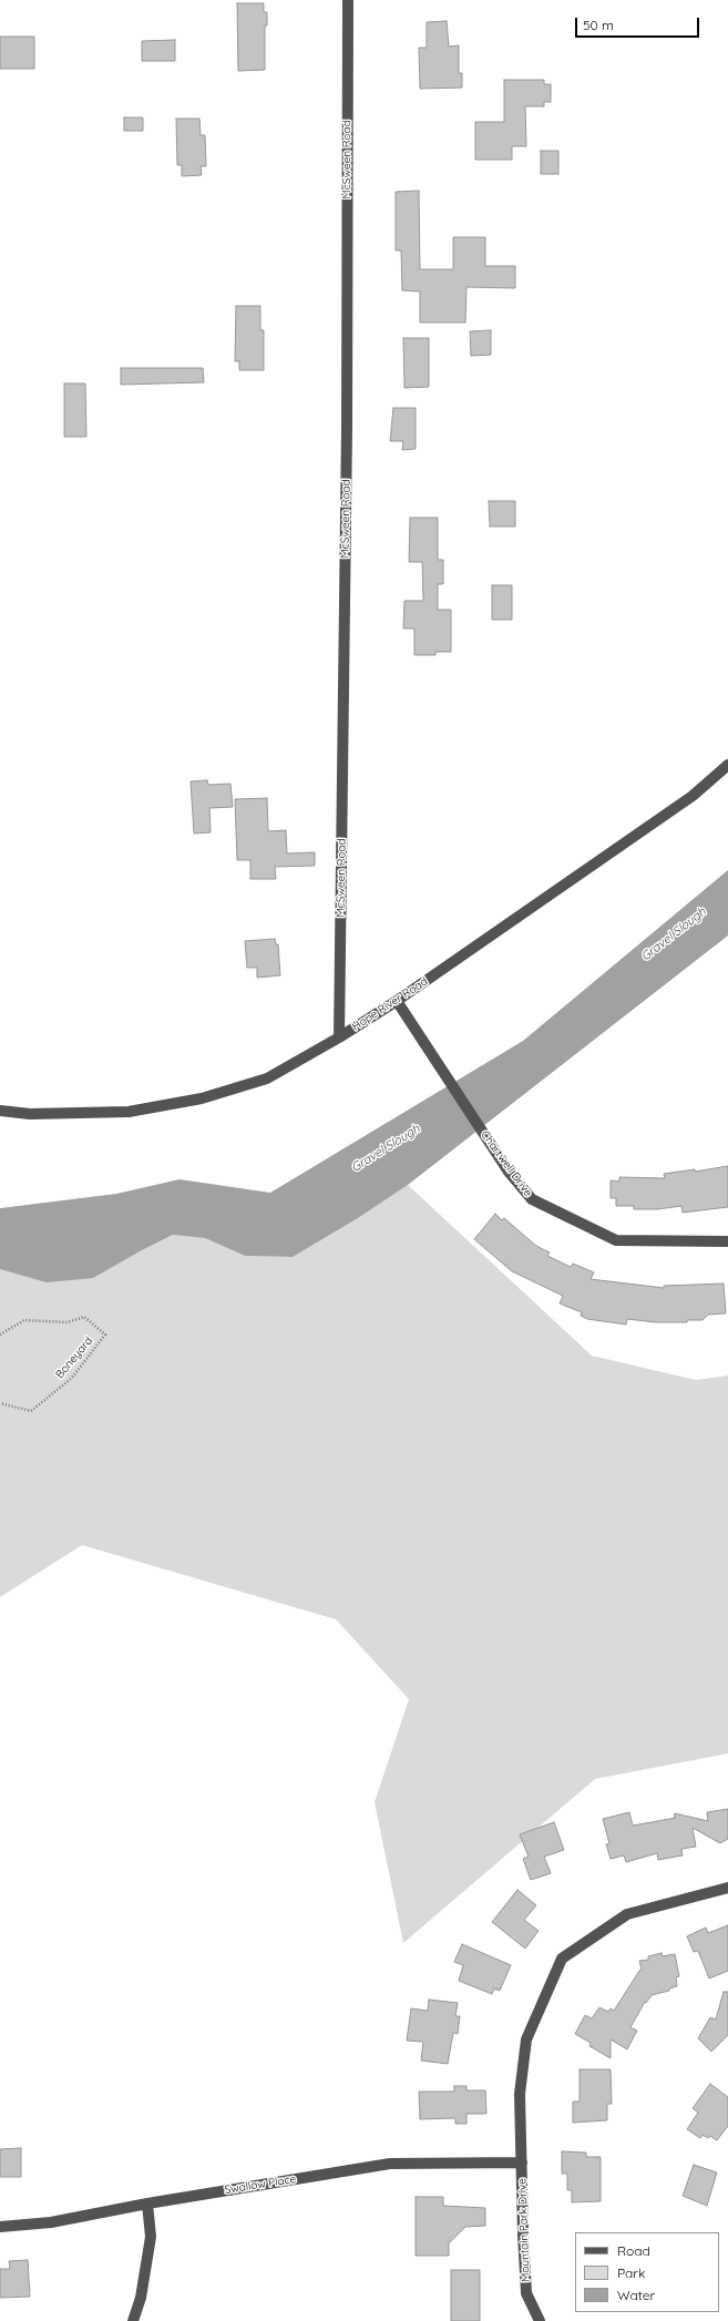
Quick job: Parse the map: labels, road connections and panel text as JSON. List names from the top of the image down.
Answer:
{
  "streets": {
    "street": [
      "McSween Road",
      "Hope River Road",
      "Chartwell Drive",
      "Swallow Place",
      "Mountain Park Drive"
    ],
    "path": ["Boneyard"]
  },
  "crossings": [
    ["McSween Road", "Hope River Road"],
    ["Hope River Road", "Chartwell Drive"],
    ["Swallow Place", "Mountain Park Drive"]
  ],
  "water": ["Gravel Slough"],
  "legend": ["Road", "Park", "Water"],
  "scale_bar": "50 m"
}
